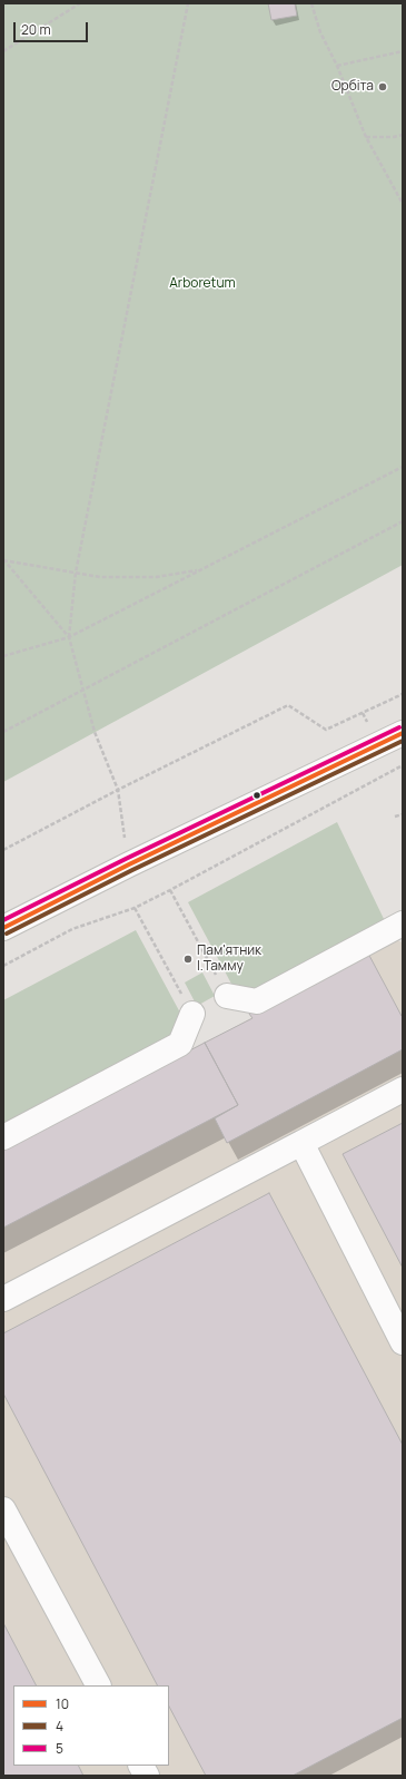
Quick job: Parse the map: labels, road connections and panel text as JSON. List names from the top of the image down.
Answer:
{
  "parks": ["Arboretum"],
  "places": ["Орбіта", "Пам'ятник І.Тамму"],
  "lines": ["transit line 5", "transit line 10", "transit line 4"],
  "legend": ["10", "4", "5"],
  "scale_bar": "20 m"
}
